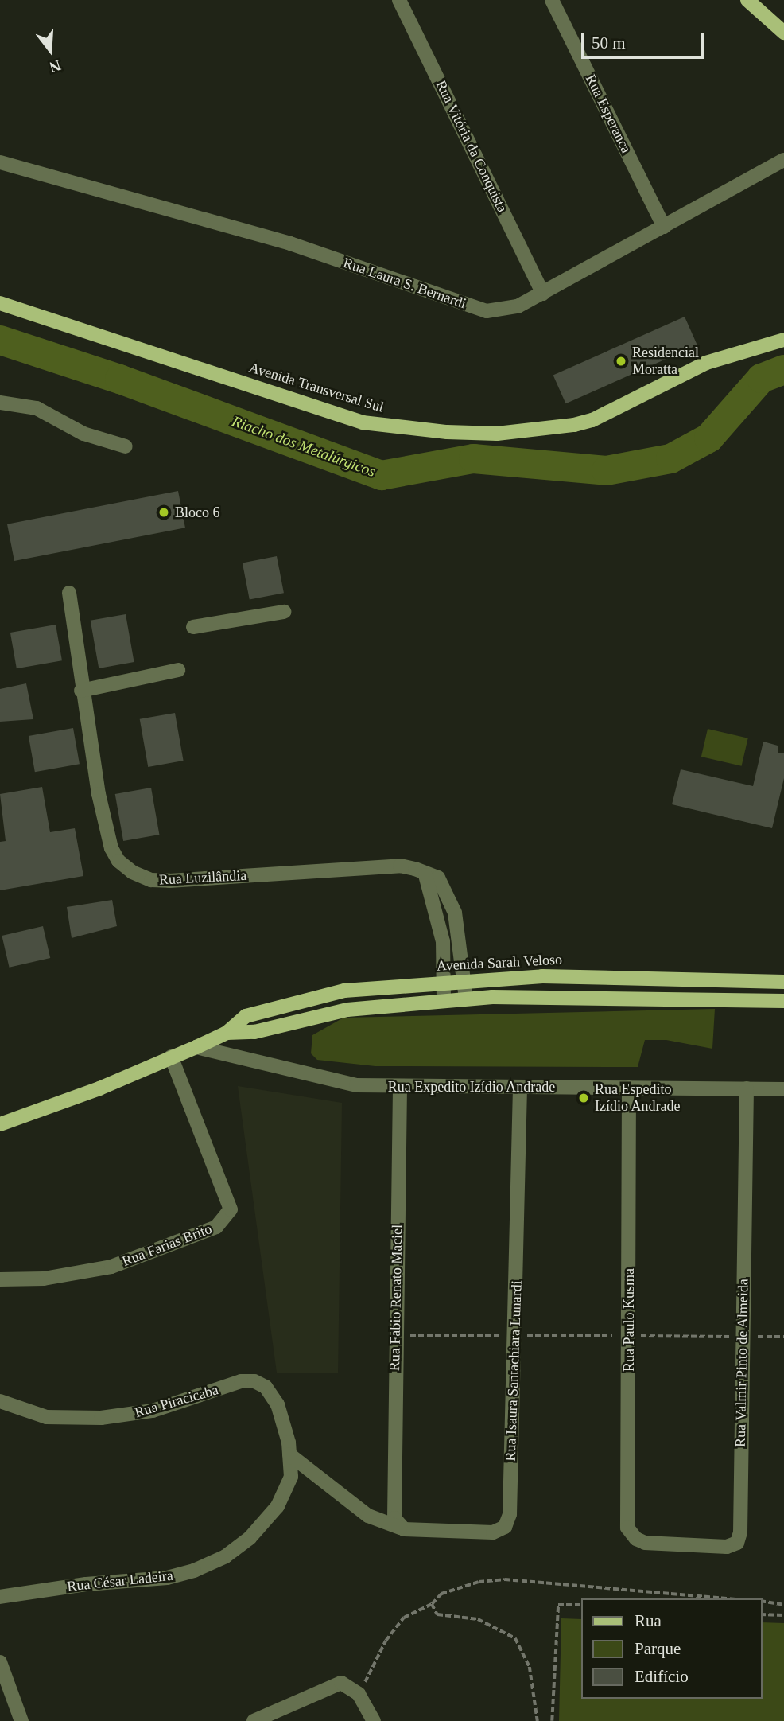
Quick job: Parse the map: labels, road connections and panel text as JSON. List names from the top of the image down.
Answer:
{
  "streets": {
    "main road": ["Avenida Transversal Sul", "Avenida Sarah Veloso"],
    "street": [
      "Rua Esperanca",
      "Rua Vitória da Conquista",
      "Rua Laura S. Bernardi",
      "Rua Luzilândia",
      "Rua Expedito Izídio Andrade",
      "Rua Farias Brito",
      "Rua Fabio Renato Maciel",
      "Rua Paulo Kusma",
      "Rua Valmir Pinto de Almeida",
      "Rua Isaura Santachiara Lunardi",
      "Rua Piracicaba",
      "Rua César Ladeira"
    ]
  },
  "crossings": [
    ["Rua Esperanca", "Rua Laura S. Bernardi"],
    ["Rua Vitória da Conquista", "Rua Laura S. Bernardi"],
    ["Rua Luzilândia", "Avenida Sarah Veloso"],
    ["Avenida Sarah Veloso", "Rua Expedito Izídio Andrade"],
    ["Avenida Sarah Veloso", "Rua Farias Brito"],
    ["Rua Expedito Izídio Andrade", "Rua Fabio Renato Maciel"],
    ["Rua Expedito Izídio Andrade", "Rua Paulo Kusma"],
    ["Rua Expedito Izídio Andrade", "Rua Valmir Pinto de Almeida"],
    ["Rua Expedito Izídio Andrade", "Rua Isaura Santachiara Lunardi"],
    ["Rua Fabio Renato Maciel", "Rua Isaura Santachiara Lunardi"],
    ["Rua Paulo Kusma", "Rua Valmir Pinto de Almeida"],
    ["Rua Piracicaba", "Rua César Ladeira"]
  ],
  "water": ["Riacho dos Metalúrgicos"],
  "places": ["Residencial Moratta", "Bloco 6", "Rua Espedito Izídio Andrade"],
  "legend": ["Rua", "Parque", "Edifício"],
  "scale_bar": "50 m",
  "north": "bottom"
}
